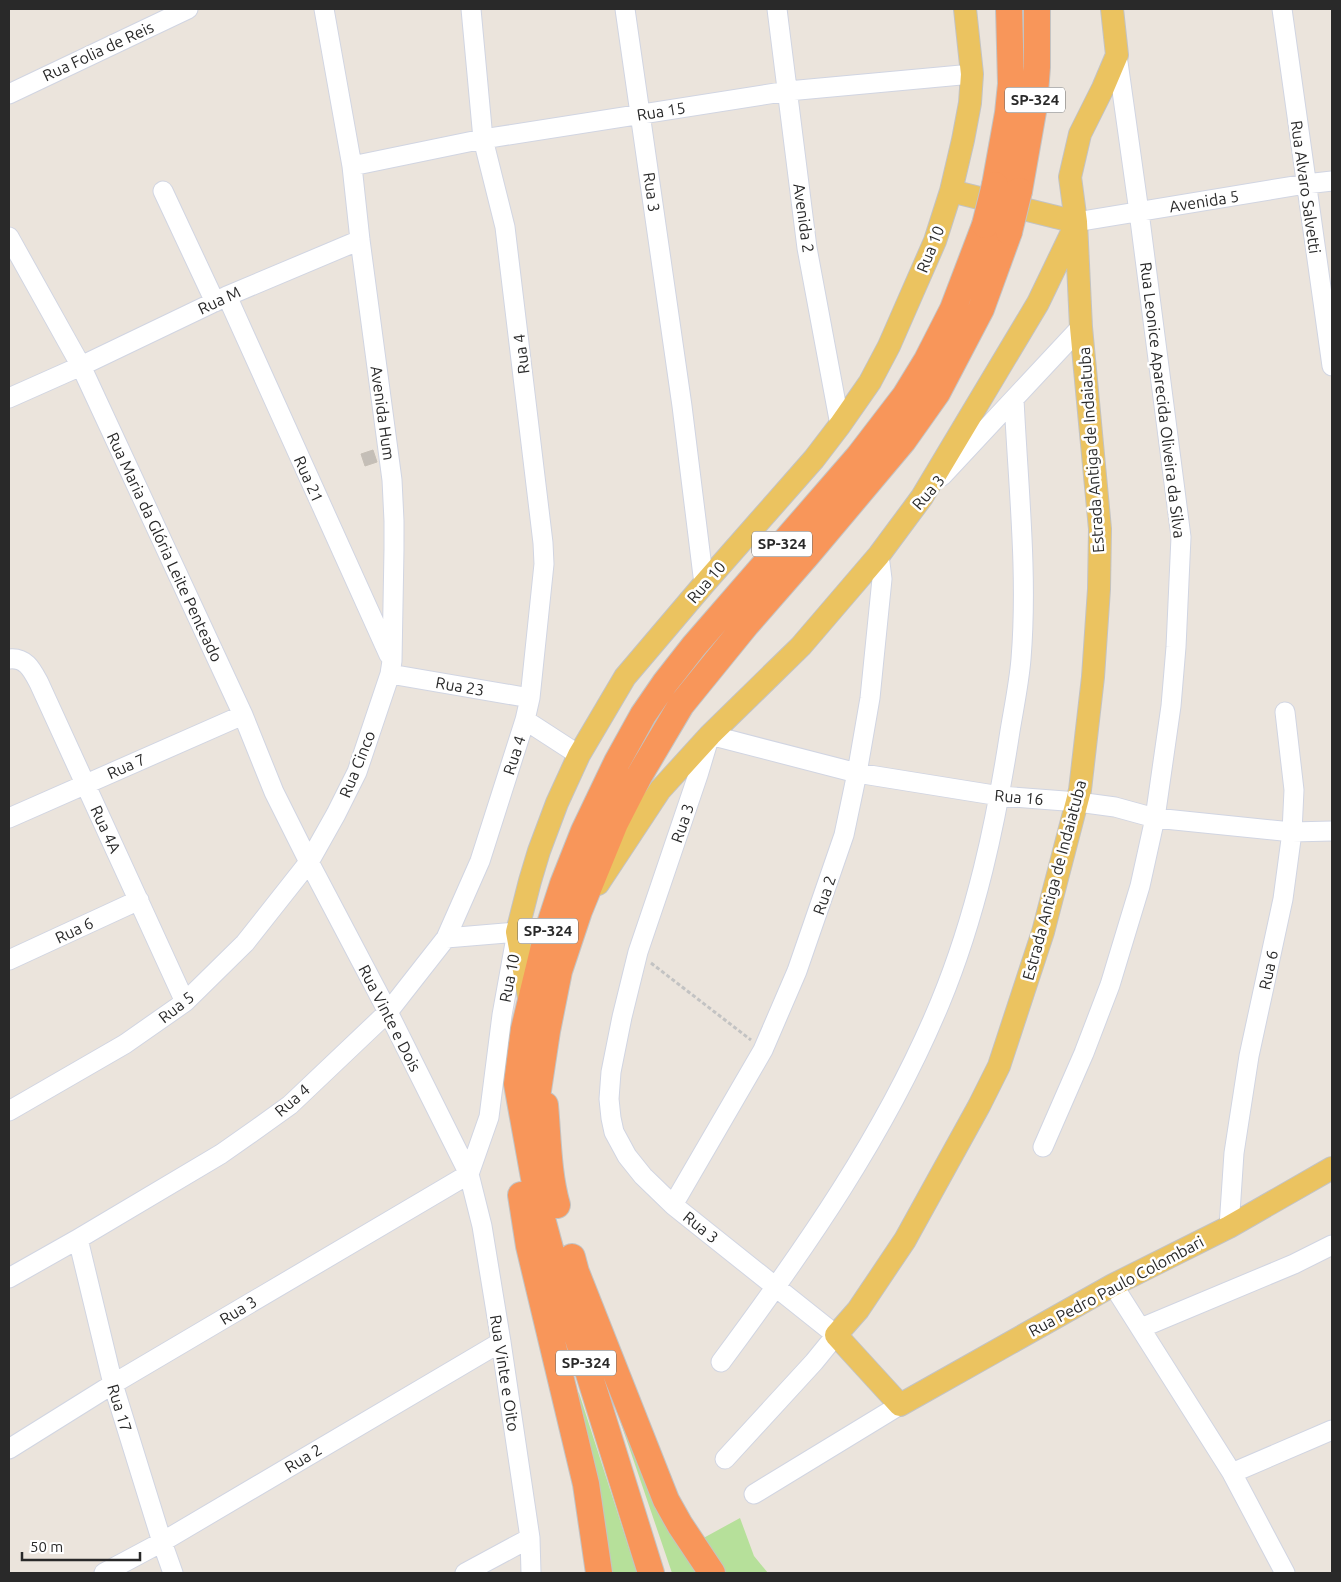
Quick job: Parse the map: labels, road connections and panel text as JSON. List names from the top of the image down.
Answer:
{
  "streets": {
    "highway": ["SP-324"],
    "main road": [
      "Rua 3",
      "Rua 10",
      "Rua Leonice Aparecida Oliveira da Silva",
      "Estrada Antiga de Indaiatuba",
      "Rua Pedro Paulo Colombari"
    ],
    "street": [
      "Rua Folia de Reis",
      "Rua 15",
      "Rua Alvaro Salvetti",
      "Avenida 5",
      "Avenida 2",
      "Rua M",
      "Rua 4",
      "Avenida Hum",
      "Rua 21",
      "Rua Maria da Glória Leite Penteado",
      "Rua 23",
      "Rua Cinco",
      "Rua 7",
      "Rua 16",
      "Rua 4A",
      "Rua 2",
      "Rua 6",
      "Rua 5",
      "Rua Vinte e Dois",
      "Rua Vinte e Oito",
      "Rua 17"
    ]
  },
  "crossings": [
    ["Rua 15", "Rua 3"],
    ["Rua 15", "Avenida 2"],
    ["Rua 15", "Rua 10"],
    ["Rua 15", "Rua 4"],
    ["Rua 15", "Avenida Hum"],
    ["Rua Alvaro Salvetti", "Avenida 5"],
    ["Rua 3", "Rua 10"],
    ["Rua 3", "Estrada Antiga de Indaiatuba"],
    ["Rua 3", "Rua 16"],
    ["Rua 3", "Rua 2"],
    ["Rua 3", "Rua Vinte e Dois"],
    ["Rua 3", "Rua Vinte e Oito"],
    ["Rua 3", "Rua 17"],
    ["Avenida 5", "Rua Leonice Aparecida Oliveira da Silva"],
    ["Avenida 5", "Estrada Antiga de Indaiatuba"],
    ["Avenida 2", "Rua 10"],
    ["Rua 10", "Rua Vinte e Dois"],
    ["Rua 10", "Rua Vinte e Oito"],
    ["Rua M", "Avenida Hum"],
    ["Rua M", "Rua 21"],
    ["Rua M", "Rua Maria da Glória Leite Penteado"],
    ["Rua 4", "Rua 23"],
    ["Rua 4", "Rua Vinte e Dois"],
    ["Rua 4", "Rua 17"],
    ["Rua Leonice Aparecida Oliveira da Silva", "Estrada Antiga de Indaiatuba"],
    ["Rua Leonice Aparecida Oliveira da Silva", "Rua 16"],
    ["Avenida Hum", "Rua 21"],
    ["Avenida Hum", "Rua 23"],
    ["Avenida Hum", "Rua Cinco"],
    ["Estrada Antiga de Indaiatuba", "Rua 16"],
    ["Rua 21", "Rua 23"],
    ["Rua 21", "Rua Cinco"],
    ["Rua Maria da Glória Leite Penteado", "Rua Cinco"],
    ["Rua Maria da Glória Leite Penteado", "Rua 7"],
    ["Rua Maria da Glória Leite Penteado", "Rua 5"],
    ["Rua Maria da Glória Leite Penteado", "Rua Vinte e Dois"],
    ["Rua 23", "Rua Cinco"],
    ["Rua Cinco", "Rua 5"],
    ["Rua Cinco", "Rua Vinte e Dois"],
    ["Rua 7", "Rua 4A"],
    ["Rua 16", "Rua 2"],
    ["Rua 16", "Rua 6"],
    ["Rua 4A", "Rua 6"],
    ["Rua 4A", "Rua 5"],
    ["Rua 2", "Rua Vinte e Oito"],
    ["Rua 2", "Rua 17"],
    ["Rua 6", "Rua Pedro Paulo Colombari"],
    ["Rua 5", "Rua Vinte e Dois"],
    ["Rua Vinte e Dois", "Rua Vinte e Oito"]
  ],
  "scale_bar": "50 m"
}
